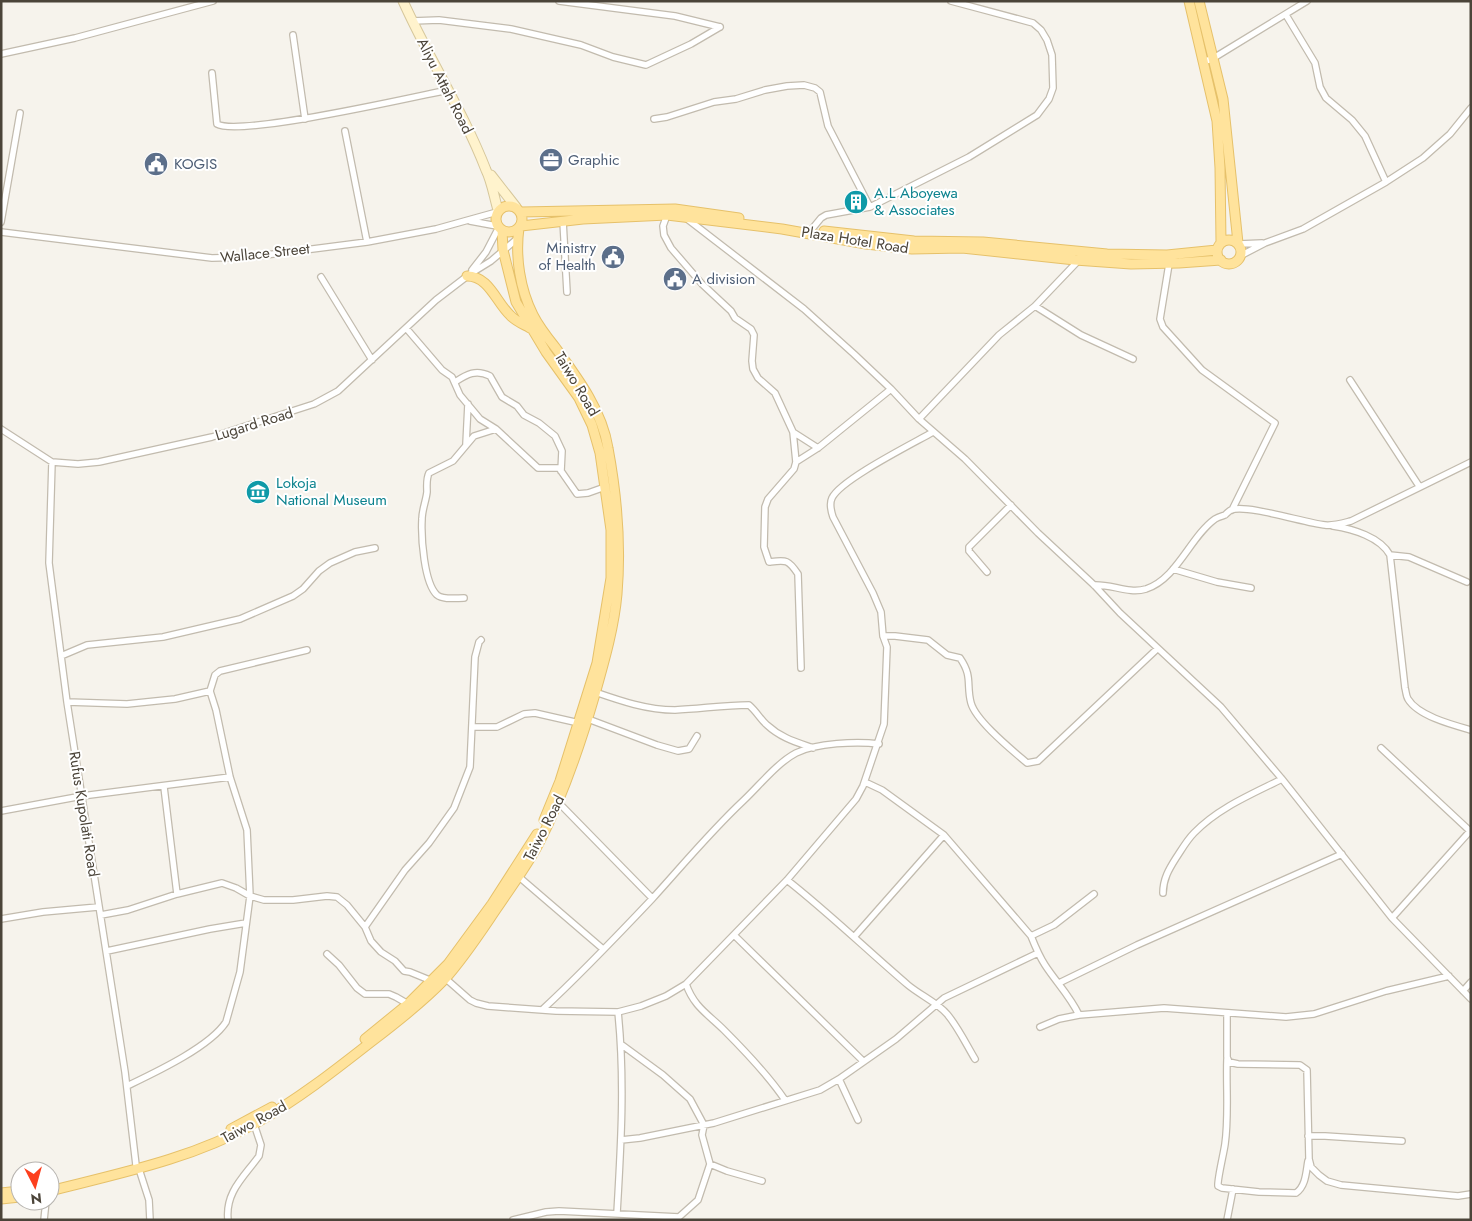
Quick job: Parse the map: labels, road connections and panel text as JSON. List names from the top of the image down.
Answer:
{
  "streets": {
    "main road": ["Plaza Hotel Road", "Taiwo Road"],
    "street": [
      "Aliyu Attah Road",
      "Wallace Street",
      "Lugard Road",
      "Rufus Kupolati Road"
    ]
  },
  "crossings": [
    ["Plaza Hotel Road", "Wallace Street"],
    ["Plaza Hotel Road", "Taiwo Road"],
    ["Wallace Street", "Taiwo Road"],
    ["Taiwo Road", "Rufus Kupolati Road"],
    ["Lugard Road", "Rufus Kupolati Road"]
  ],
  "places": {
    "office": ["Graphic"],
    "public building": ["KOGIS", "Ministry of Health", "A division"],
    "building": ["A.L Aboyewa & Associates"],
    "museum": ["Lokoja National Museum"]
  },
  "north": "bottom"
}
